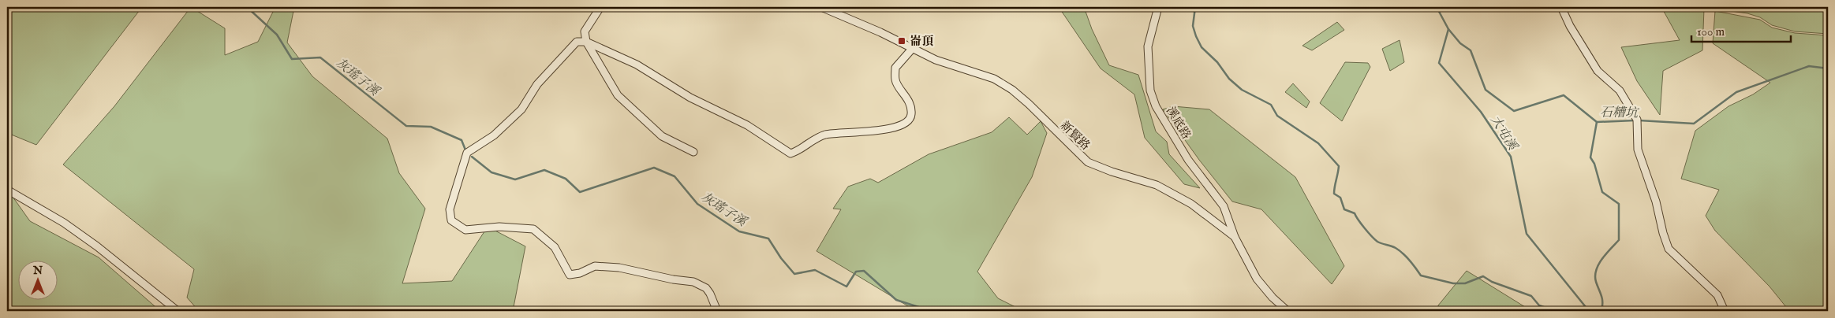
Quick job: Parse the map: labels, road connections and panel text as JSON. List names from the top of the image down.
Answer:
{
  "streets": {
    "street": ["溪底路", "新賢路"]
  },
  "crossings": [
    ["溪底路", "新賢路"]
  ],
  "water": ["灰瑤子溪", "石糟坑", "大屯溪"],
  "places": {
    "transit": ["崙頂"]
  },
  "scale_bar": "100 m",
  "north": "top"
}
